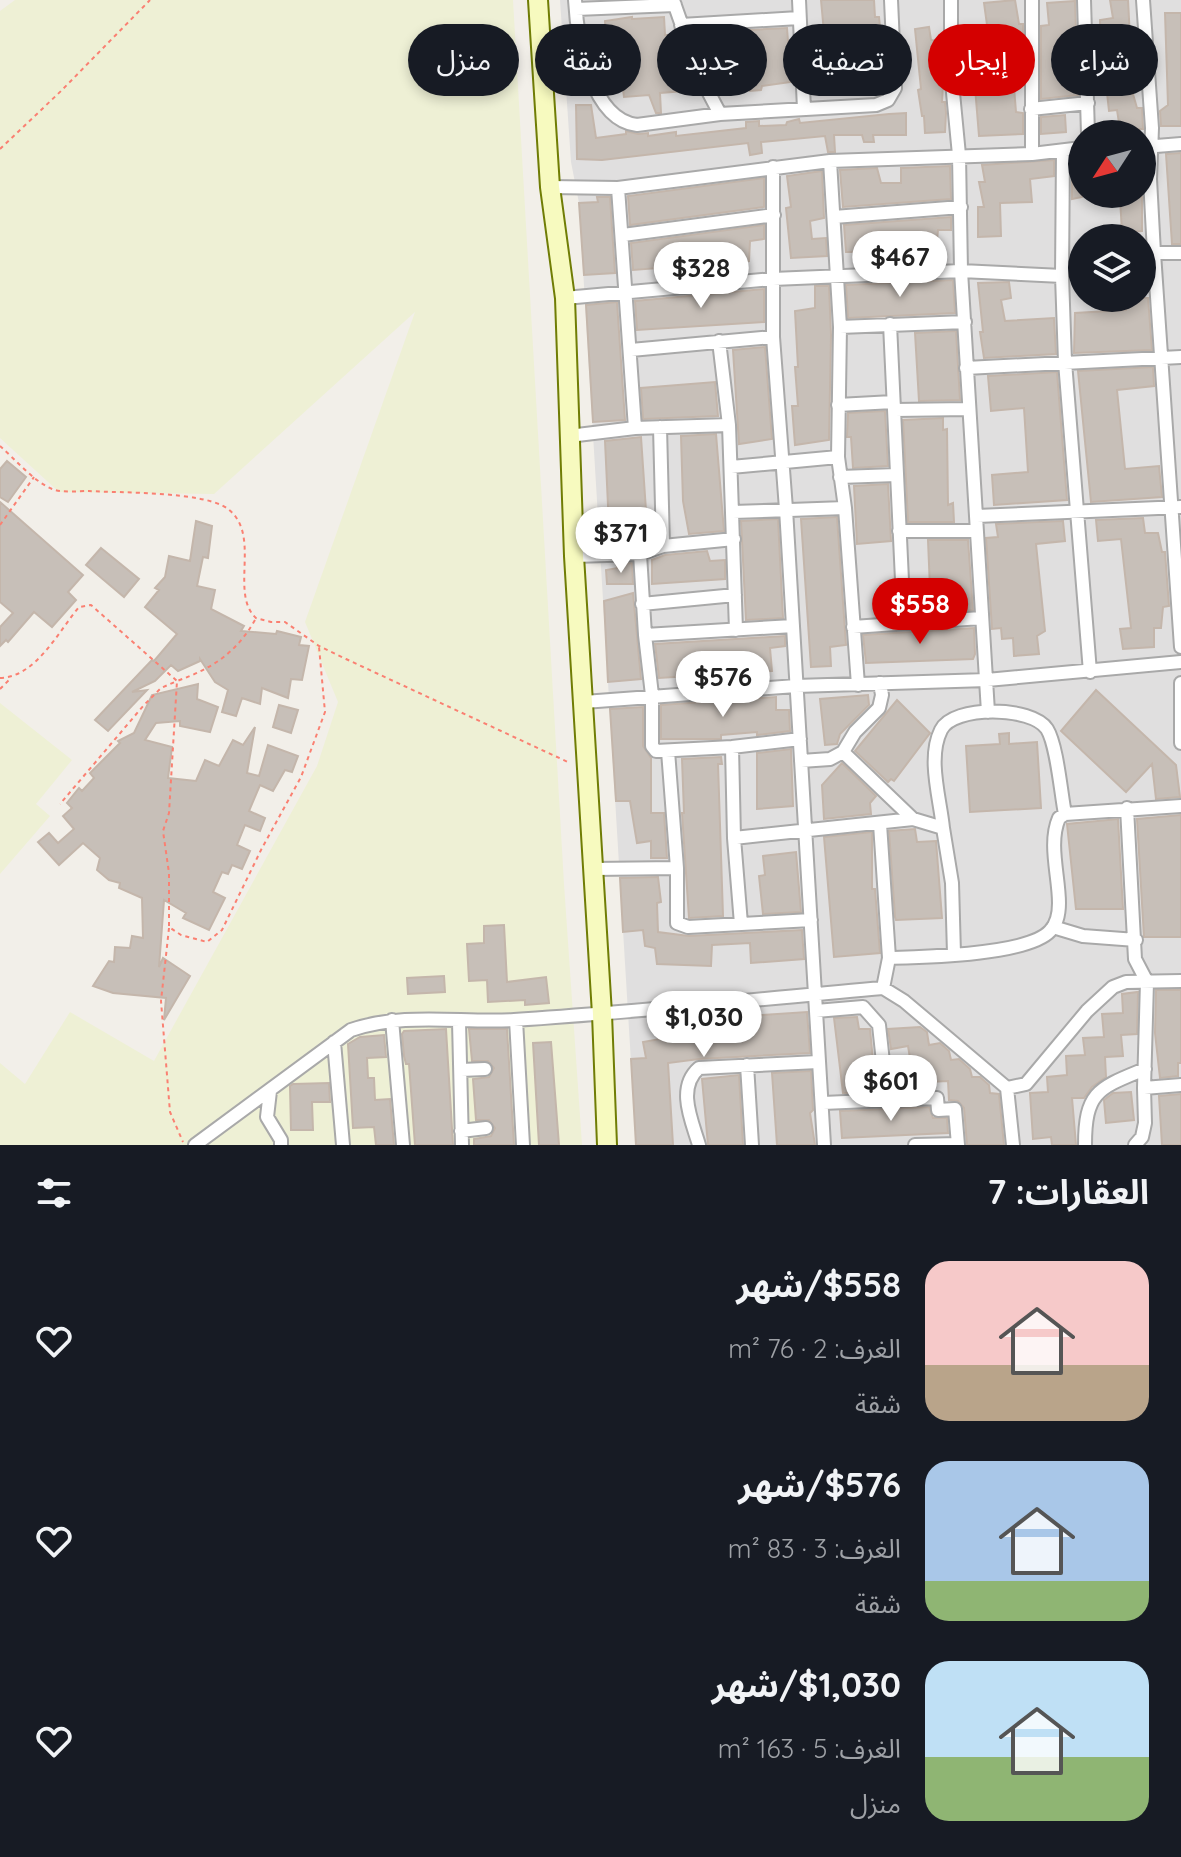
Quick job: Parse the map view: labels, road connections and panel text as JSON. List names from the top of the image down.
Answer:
{
  "north": "bottom left",
  "page": {
    "chip": [
      "شراء",
      "إيجار",
      "تصفية",
      "جديد",
      "شقة",
      "منزل"
    ],
    "price": [
      "$467",
      "$328",
      "$371",
      "$558",
      "$576",
      "$1,030",
      "$601"
    ],
    "heading": "العقارات: 7",
    "list": [
      {
        "name": "$558/شهر",
        "note": "الغرف: 2 · 76 m² · شقة"
      },
      {
        "name": "$576/شهر",
        "note": "الغرف: 3 · 83 m² · شقة"
      },
      {
        "name": "$1,030/شهر",
        "note": "الغرف: 5 · 163 m² · منزل"
      }
    ]
  }
}
